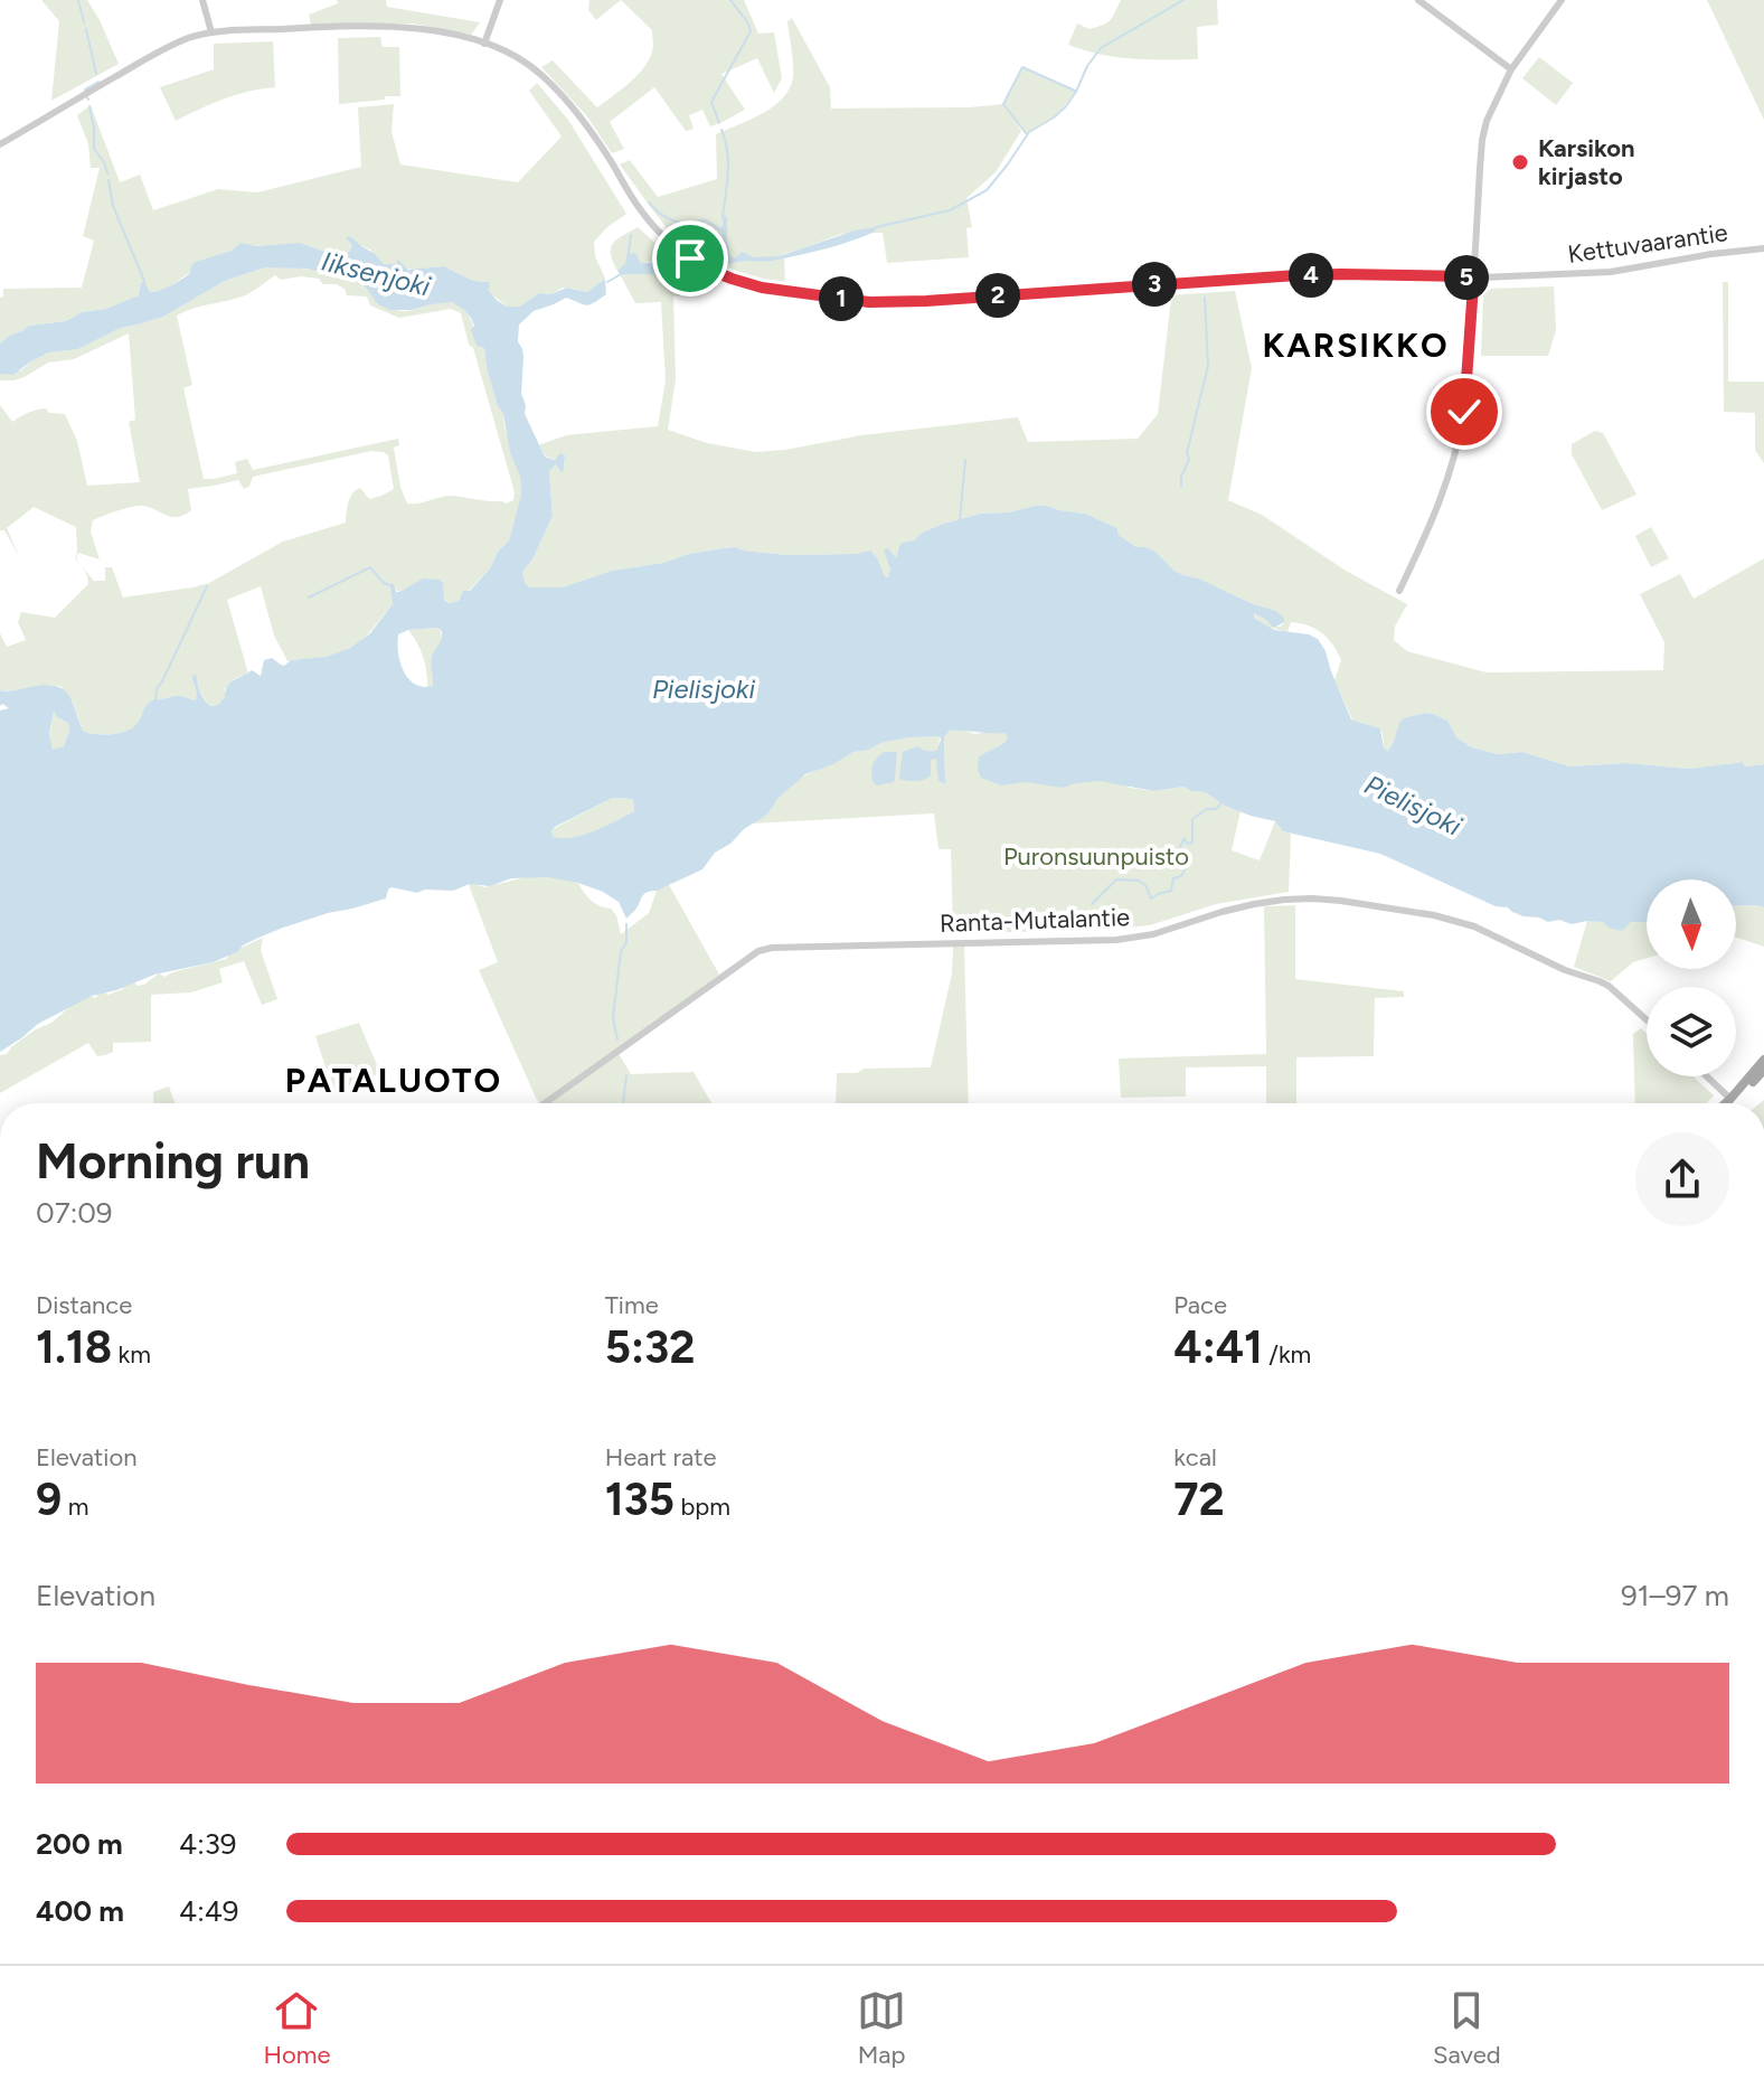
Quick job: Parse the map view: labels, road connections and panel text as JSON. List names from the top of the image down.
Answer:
{
  "streets": {
    "street": ["Kettuvaarantie", "Ranta-Mutalantie"]
  },
  "districts": ["KARSIKKO", "PATALUOTO"],
  "water": ["Iiksenjoki", "Pielisjoki"],
  "parks": ["Puronsuunpuisto"],
  "places": ["Karsikon kirjasto"],
  "north": "bottom",
  "page": {
    "pins": [
      "4",
      "5",
      "3",
      "2",
      "1"
    ],
    "heading": ["Morning run", "07:09"],
    "stats": [
      ["Distance", "1.18 km"],
      ["Time", "5:32"],
      ["Pace", "4:41 /km"],
      ["Elevation", "9 m"],
      ["Heart rate", "135 bpm"],
      ["kcal", "72"]
    ],
    "chart": ["Elevation", "91–97 m"],
    "list": [
      {
        "name": "200 m",
        "note": "4:39"
      },
      {
        "name": "400 m",
        "note": "4:49"
      }
    ],
    "tabs": ["Home", "Map", "Saved"]
  }
}
